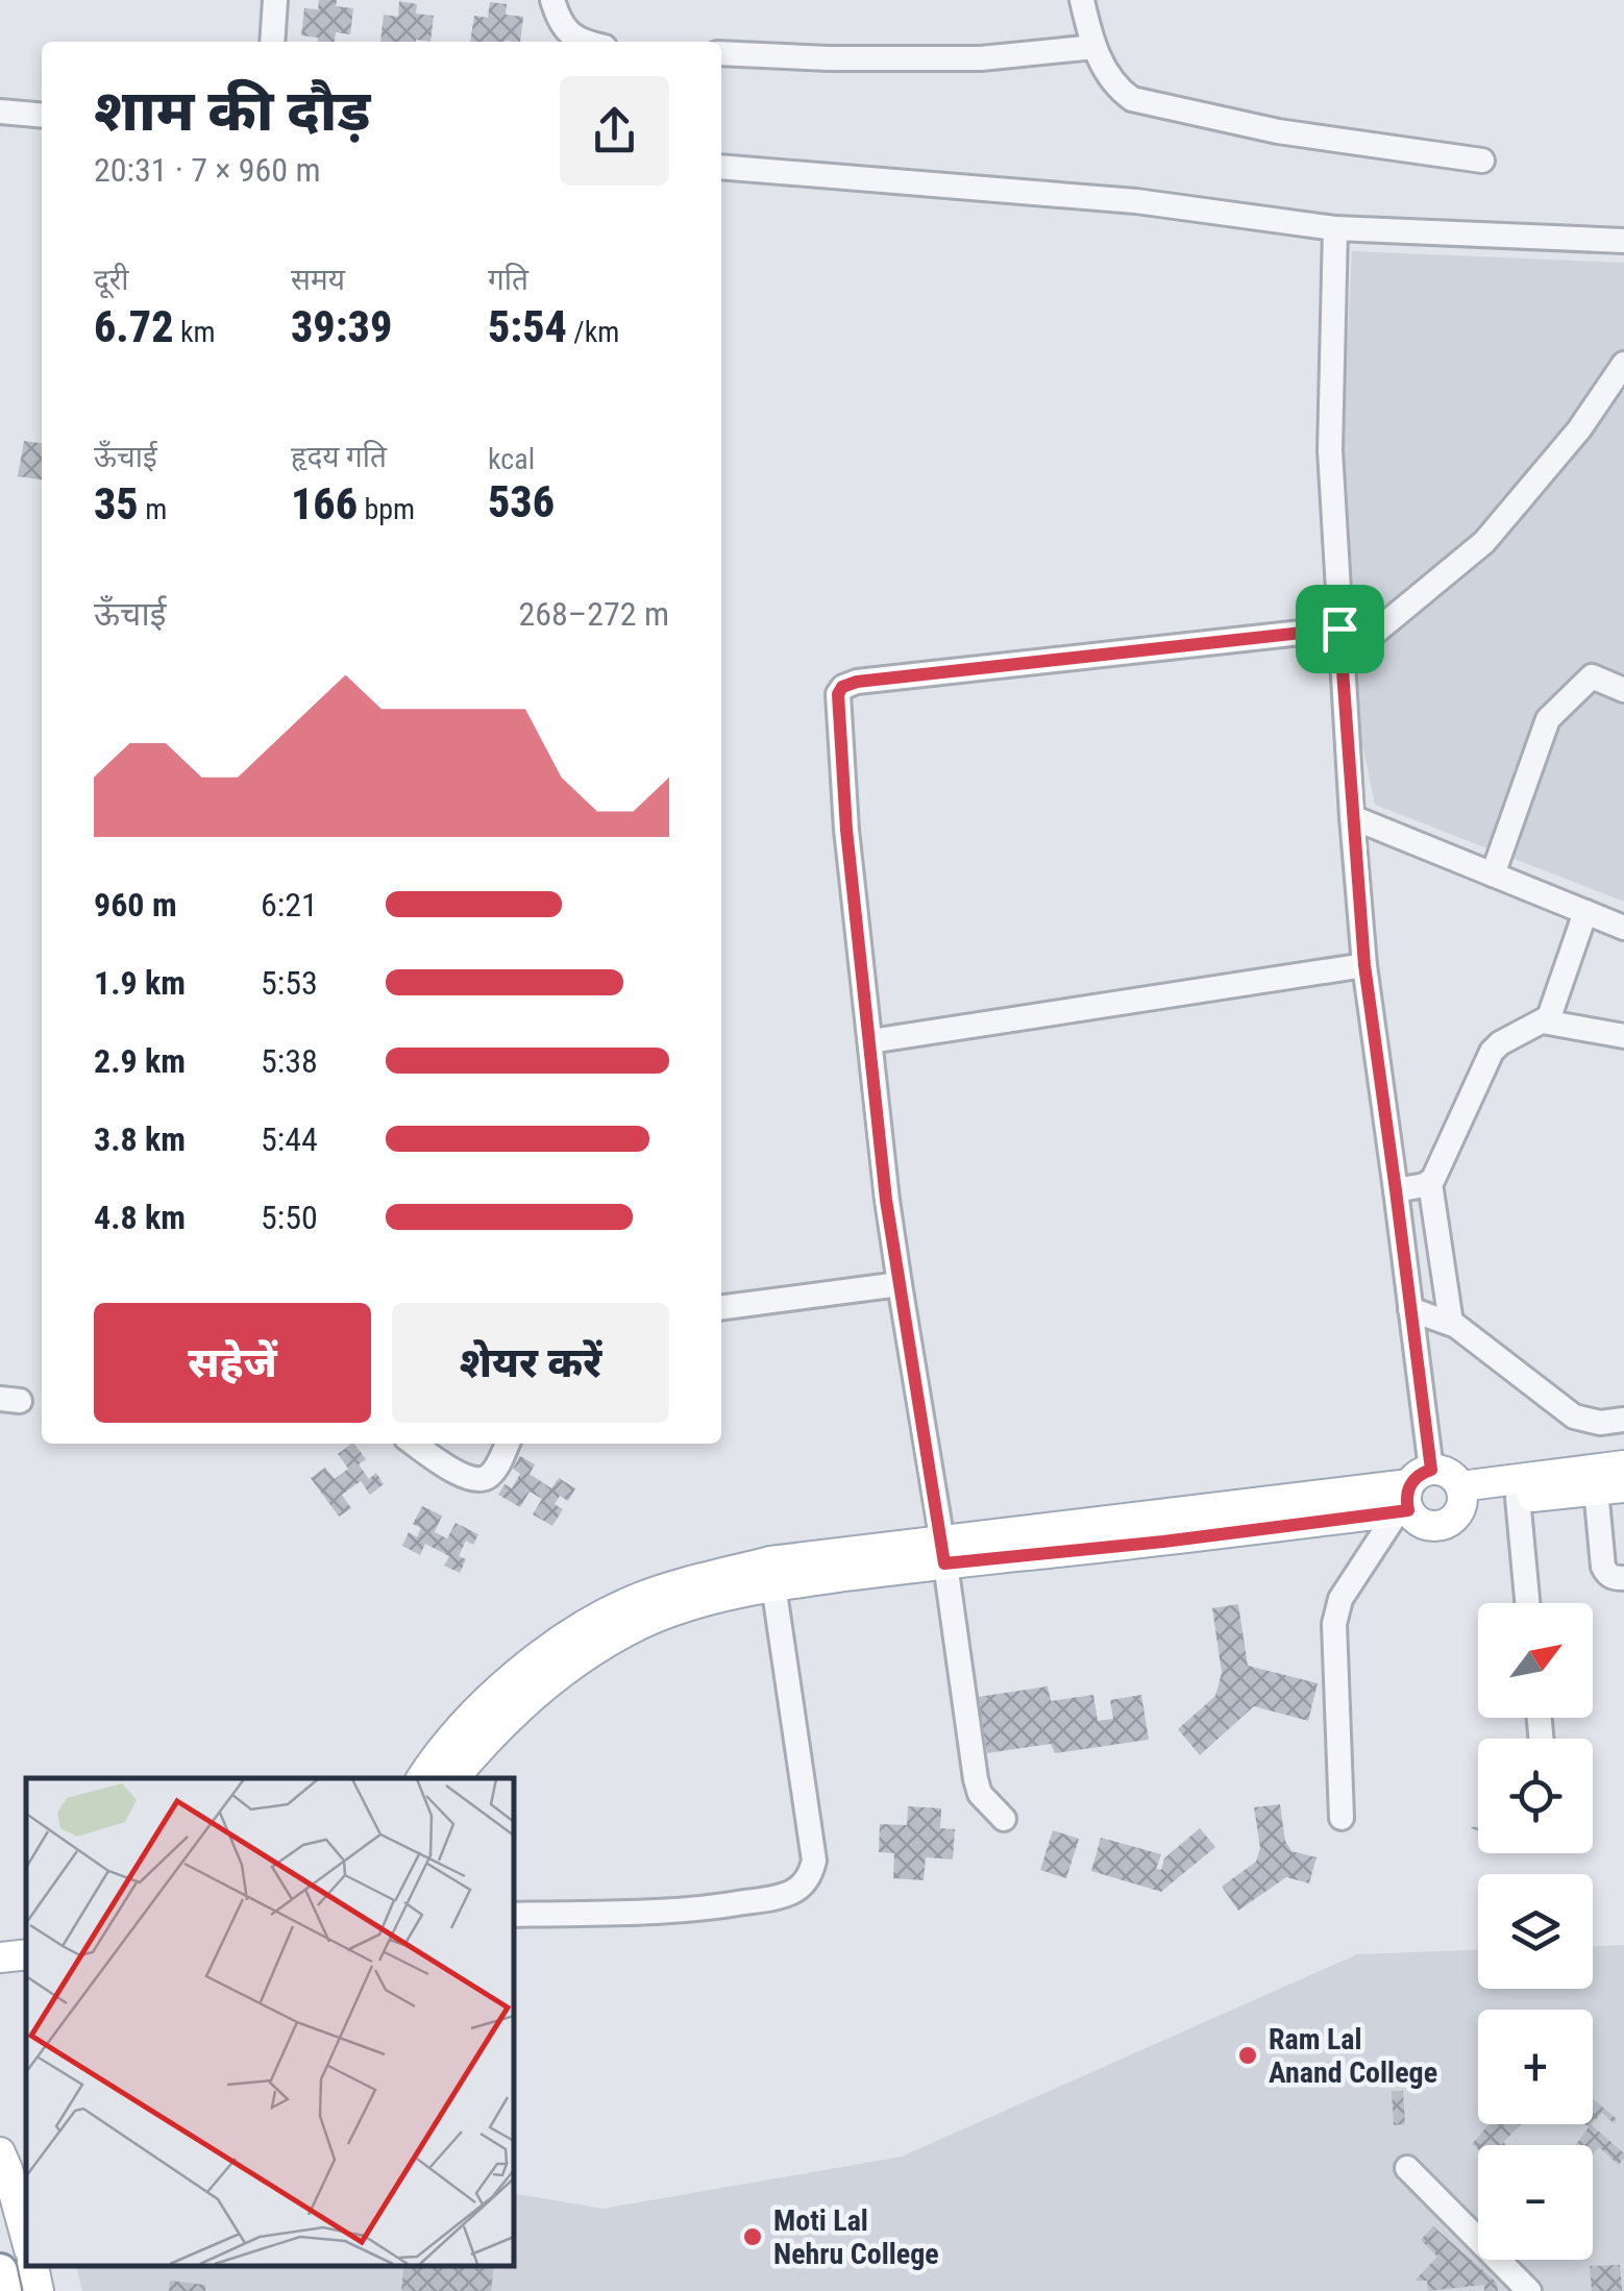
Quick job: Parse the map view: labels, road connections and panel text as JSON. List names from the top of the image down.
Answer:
{
  "places": ["Ram Lal Anand College", "Moti Lal Nehru College"],
  "north": "top right",
  "page": {
    "heading": ["शाम की दौड़", "20:31 · 7 × 960 m"],
    "stats": [
      ["दूरी", "6.72 km"],
      ["समय", "39:39"],
      ["गति", "5:54 /km"],
      ["ऊँचाई", "35 m"],
      ["हृदय गति", "166 bpm"],
      ["kcal", "536"]
    ],
    "chart": ["ऊँचाई", "268–272 m"],
    "list": [
      {
        "name": "960 m",
        "note": "6:21"
      },
      {
        "name": "1.9 km",
        "note": "5:53"
      },
      {
        "name": "2.9 km",
        "note": "5:38"
      },
      {
        "name": "3.8 km",
        "note": "5:44"
      },
      {
        "name": "4.8 km",
        "note": "5:50"
      }
    ],
    "buttons": ["सहेजें", "शेयर करें"],
    "map_buttons": ["+", "−"]
  }
}
